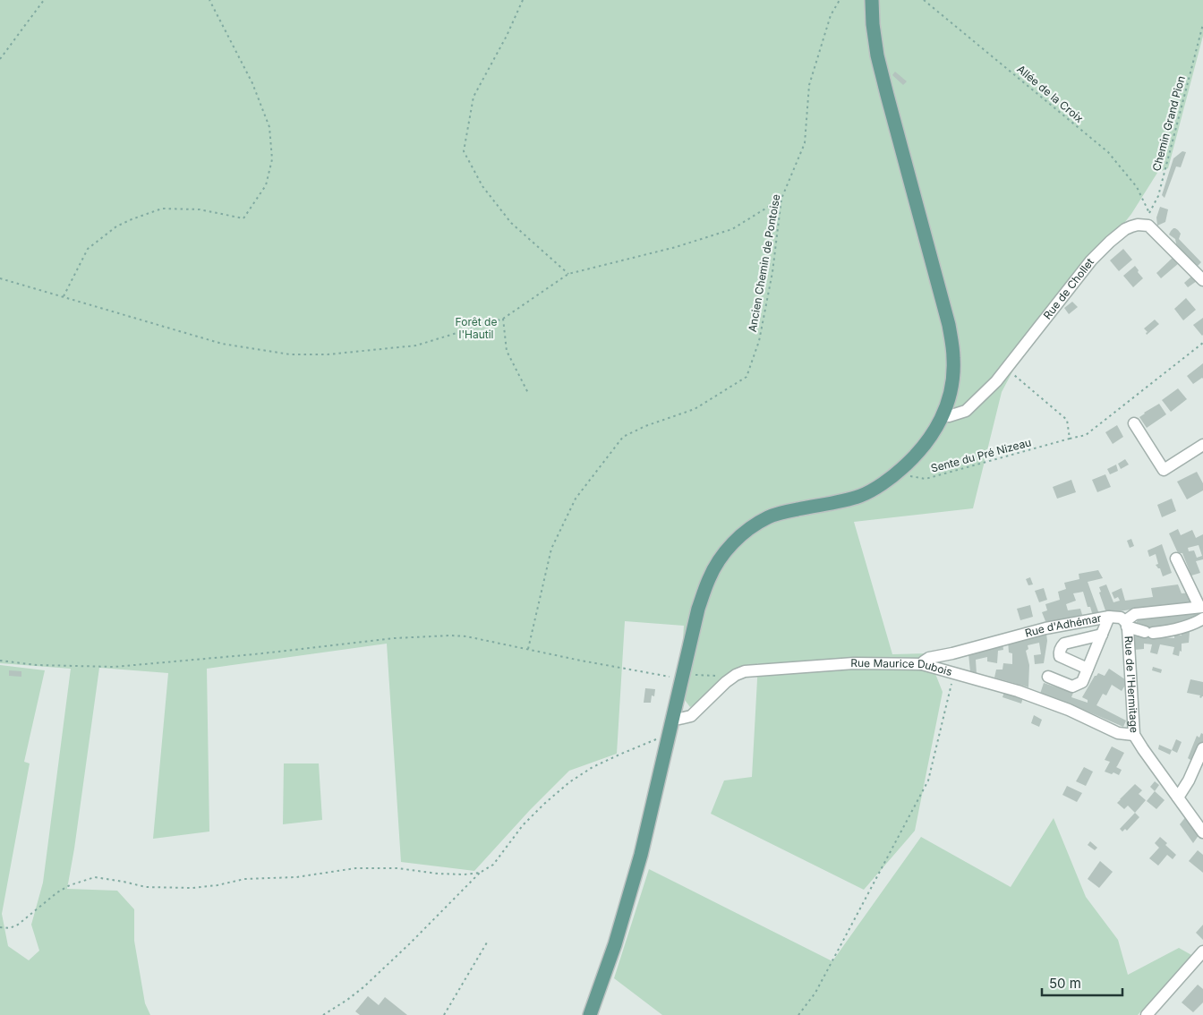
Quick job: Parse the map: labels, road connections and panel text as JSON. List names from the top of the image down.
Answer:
{
  "streets": {
    "street": [
      "Rue de Chollet",
      "Rue d'Adhémar",
      "Rue Maurice Dubois",
      "Rue de l'Hermitage"
    ],
    "path": [
      "Allée de la Croix",
      "Chemin Grand Pion",
      "Ancien Chemin de Pontoise",
      "Sente du Pré Nizeau"
    ]
  },
  "crossings": [
    ["Allée de la Croix", "Chemin Grand Pion"],
    ["Chemin Grand Pion", "Rue de Chollet"],
    ["Rue d'Adhémar", "Rue Maurice Dubois"],
    ["Rue d'Adhémar", "Rue de l'Hermitage"],
    ["Rue Maurice Dubois", "Rue de l'Hermitage"]
  ],
  "parks": ["Forêt de l'Hautil"],
  "scale_bar": "50 m"
}
